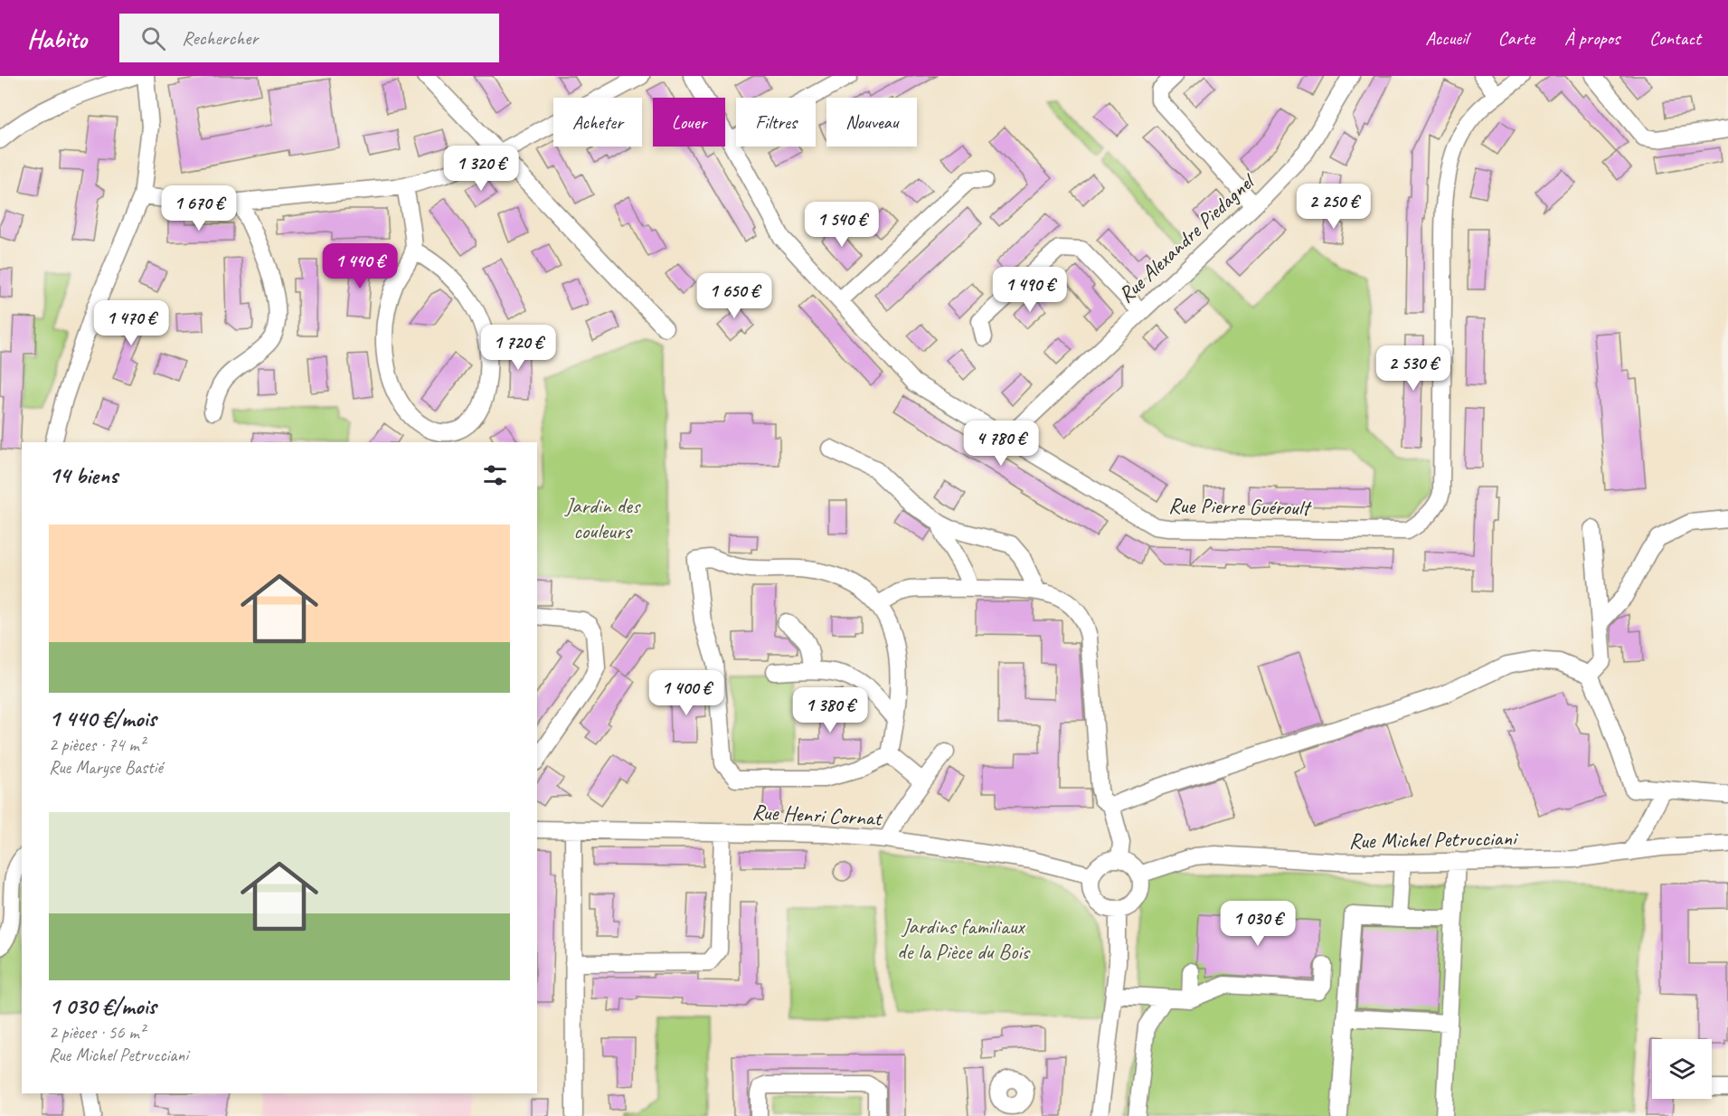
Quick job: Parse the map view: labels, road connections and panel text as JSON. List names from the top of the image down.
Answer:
{
  "streets": {
    "street": [
      "Rue Alexandre Piedagnel",
      "Rue Pierre Guéroult",
      "Rue Henri Cornat",
      "Rue Michel Petrucciani"
    ]
  },
  "crossings": [
    ["Rue Alexandre Piedagnel", "Rue Pierre Guéroult"],
    ["Rue Henri Cornat", "Rue Michel Petrucciani"]
  ],
  "parks": ["Jardin des couleurs", "Jardins familiaux de la Pièce du Bois"],
  "page": {
    "header": "Habito",
    "search": "Rechercher",
    "nav": [
      "Accueil",
      "Carte",
      "À propos",
      "Contact"
    ],
    "chip": [
      "Acheter",
      "Louer",
      "Filtres",
      "Nouveau"
    ],
    "price": [
      "1 320 €",
      "2 250 €",
      "1 670 €",
      "1 540 €",
      "1 440 €",
      "1 490 €",
      "1 650 €",
      "1 470 €",
      "1 720 €",
      "2 530 €",
      "4 780 €",
      "1 400 €",
      "1 380 €",
      "1 030 €"
    ],
    "heading": "14 biens",
    "list": [
      {
        "name": "1 440 €/mois",
        "note": "2 pièces · 74 m² · Rue Maryse Bastié"
      },
      {
        "name": "1 030 €/mois",
        "note": "2 pièces · 56 m² · Rue Michel Petrucciani"
      }
    ]
  }
}
